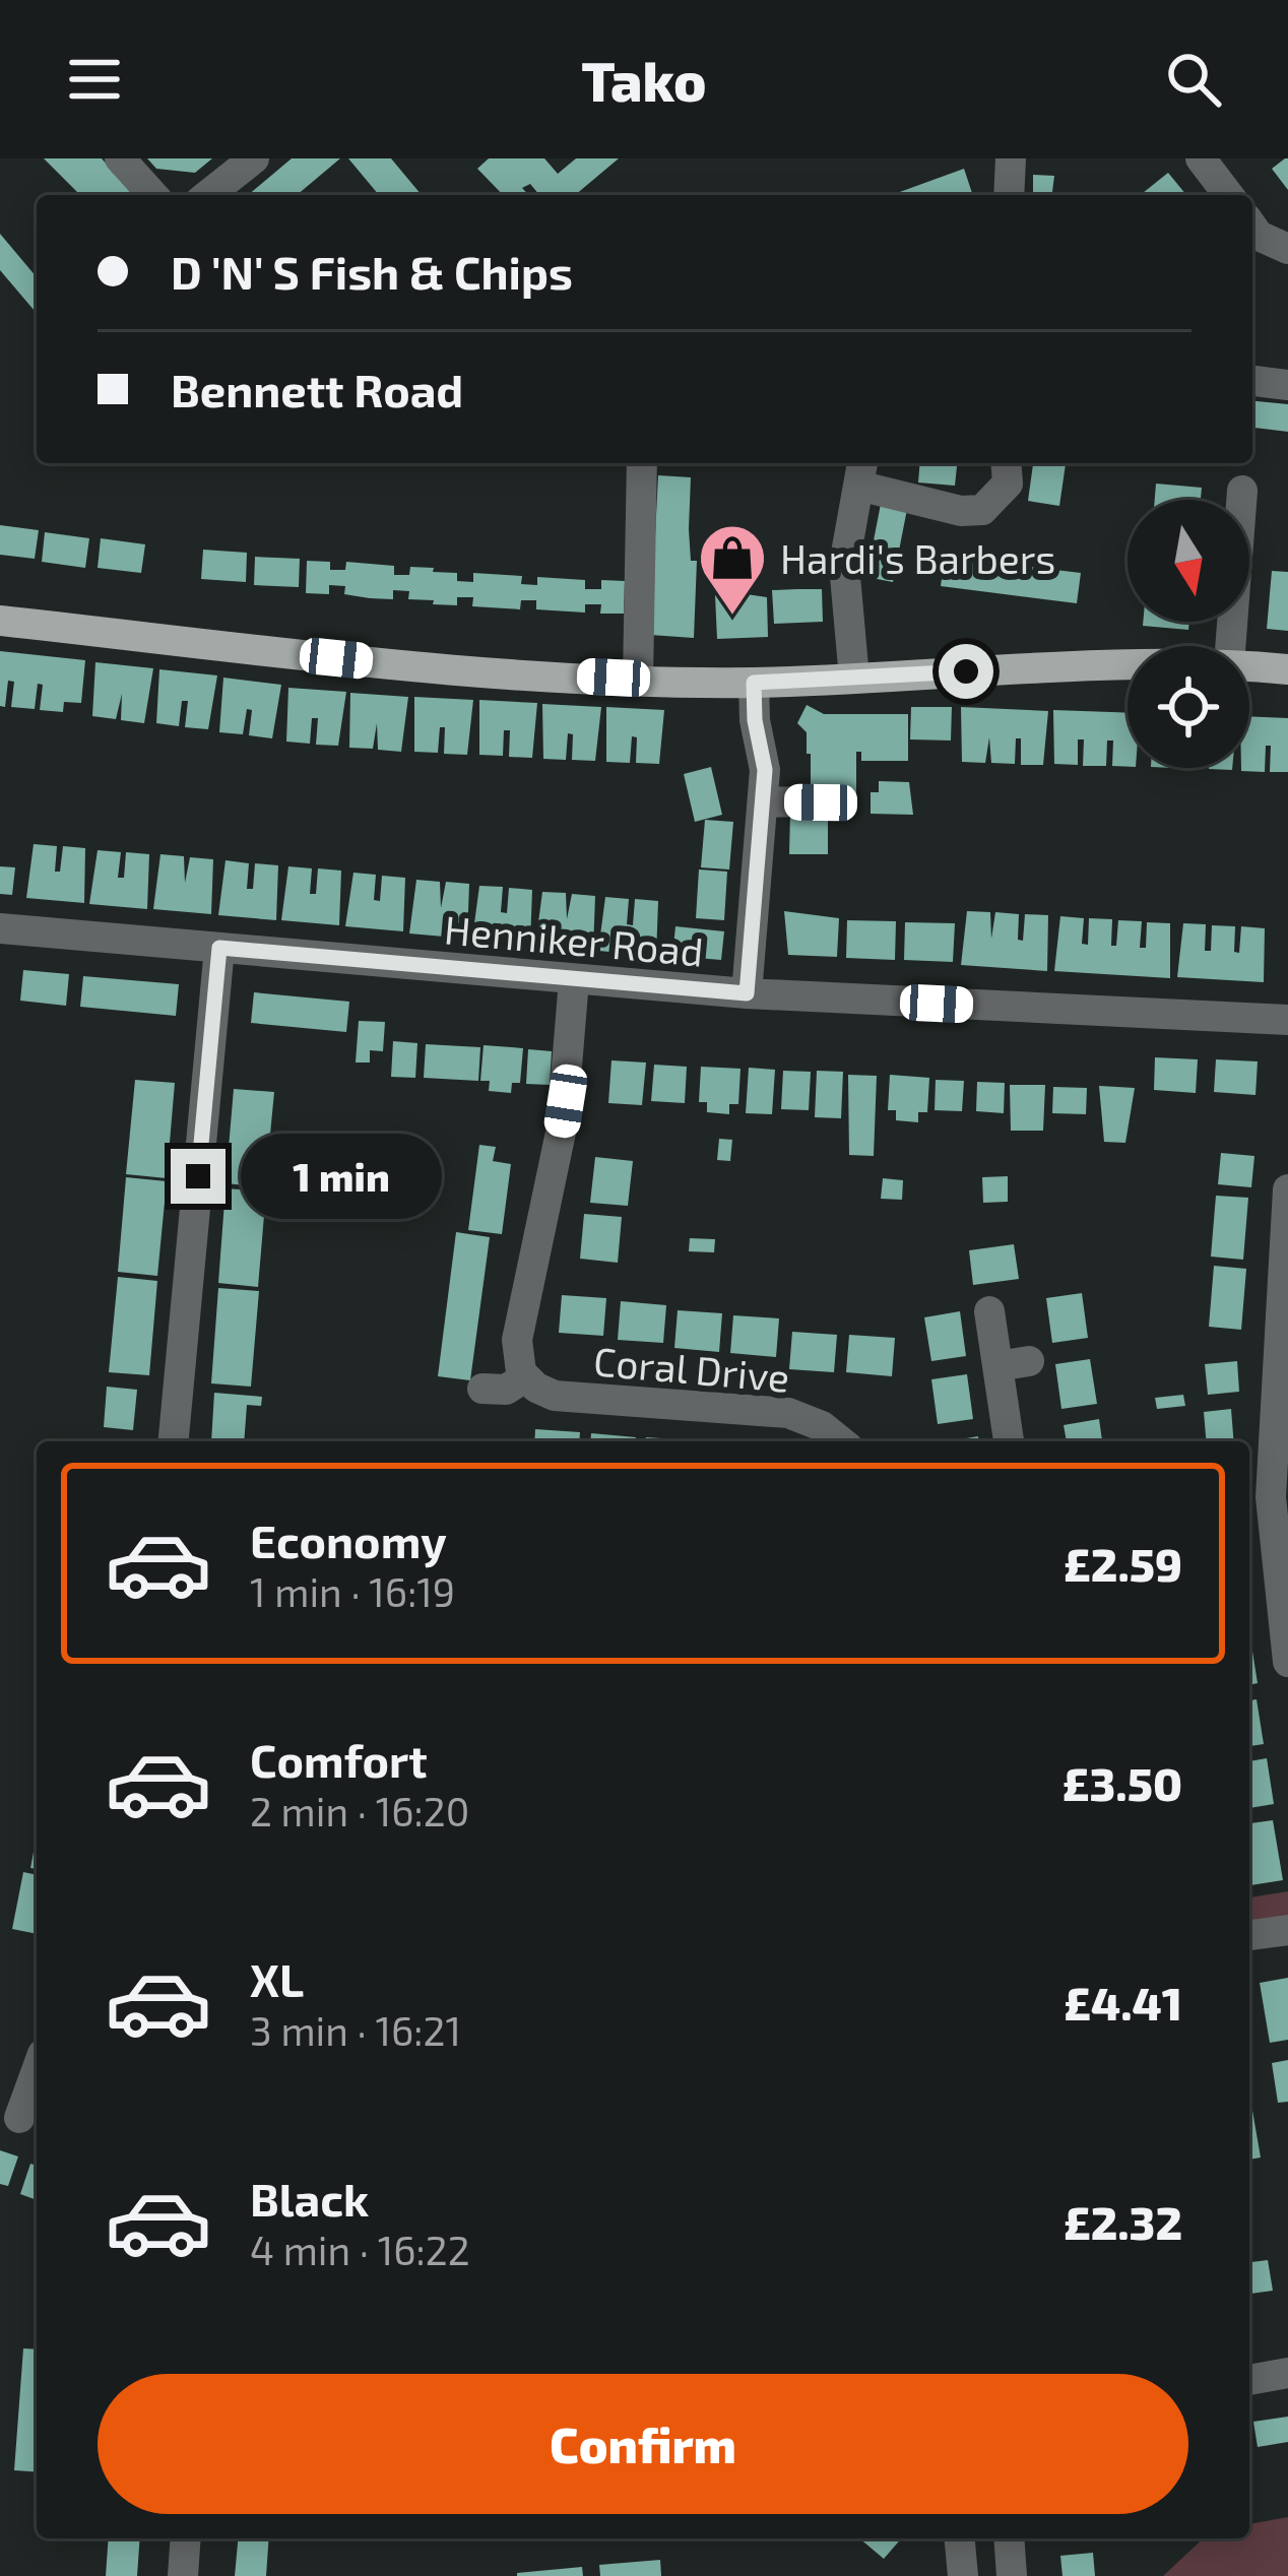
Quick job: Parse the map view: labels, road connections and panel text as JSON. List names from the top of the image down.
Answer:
{
  "streets": {
    "street": ["Henniker Road", "Coral Drive"]
  },
  "places": {
    "shop": ["Hardi's Barbers"]
  },
  "north": "bottom",
  "page": {
    "header": "Tako",
    "banner": ["D 'N' S Fish & Chips", "Bennett Road"],
    "bubble": "1 min",
    "list": [
      {
        "name": "Economy",
        "note": "1 min · 16:19",
        "value": "£2.59"
      },
      {
        "name": "Comfort",
        "note": "2 min · 16:20",
        "value": "£3.50"
      },
      {
        "name": "XL",
        "note": "3 min · 16:21",
        "value": "£4.41"
      },
      {
        "name": "Black",
        "note": "4 min · 16:22",
        "value": "£2.32"
      }
    ],
    "buttons": "Confirm"
  }
}
